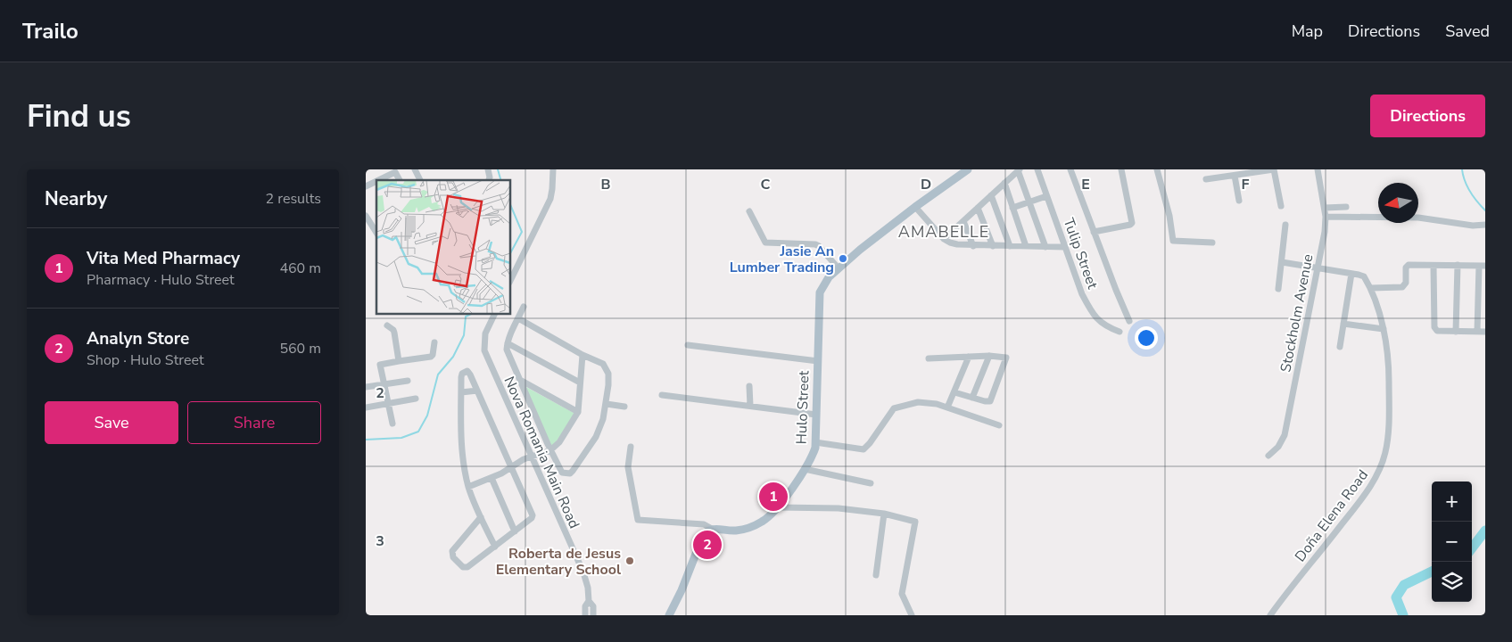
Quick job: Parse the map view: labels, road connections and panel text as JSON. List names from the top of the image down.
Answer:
{
  "streets": {
    "main road": ["Hulo Street"],
    "street": [
      "Tulip Street",
      "Stockholm Avenue",
      "Nova Romania Main Road",
      "Doña Elena Road"
    ]
  },
  "districts": ["AMABELLE"],
  "places": ["Jasie An Lumber Trading", "Roberta de Jesus Elementary School"],
  "north": "left",
  "page": {
    "header": "Trailo",
    "nav": ["Map", "Directions", "Saved"],
    "buttons": [
      "Directions",
      ["Save", "Share"]
    ],
    "title": "Find us",
    "heading": ["Nearby", "2 results"],
    "list": [
      {
        "mark": "1",
        "name": "Vita Med Pharmacy",
        "note": "Pharmacy · Hulo Street",
        "value": "460 m"
      },
      {
        "mark": "2",
        "name": "Analyn Store",
        "note": "Shop · Hulo Street",
        "value": "560 m"
      }
    ],
    "pins": ["1", "2"],
    "map_buttons": ["+", "−"]
  },
  "grid": {
    "columns": [
      "B",
      "C",
      "D",
      "E",
      "F"
    ],
    "rows": ["2", "3"]
  }
}
